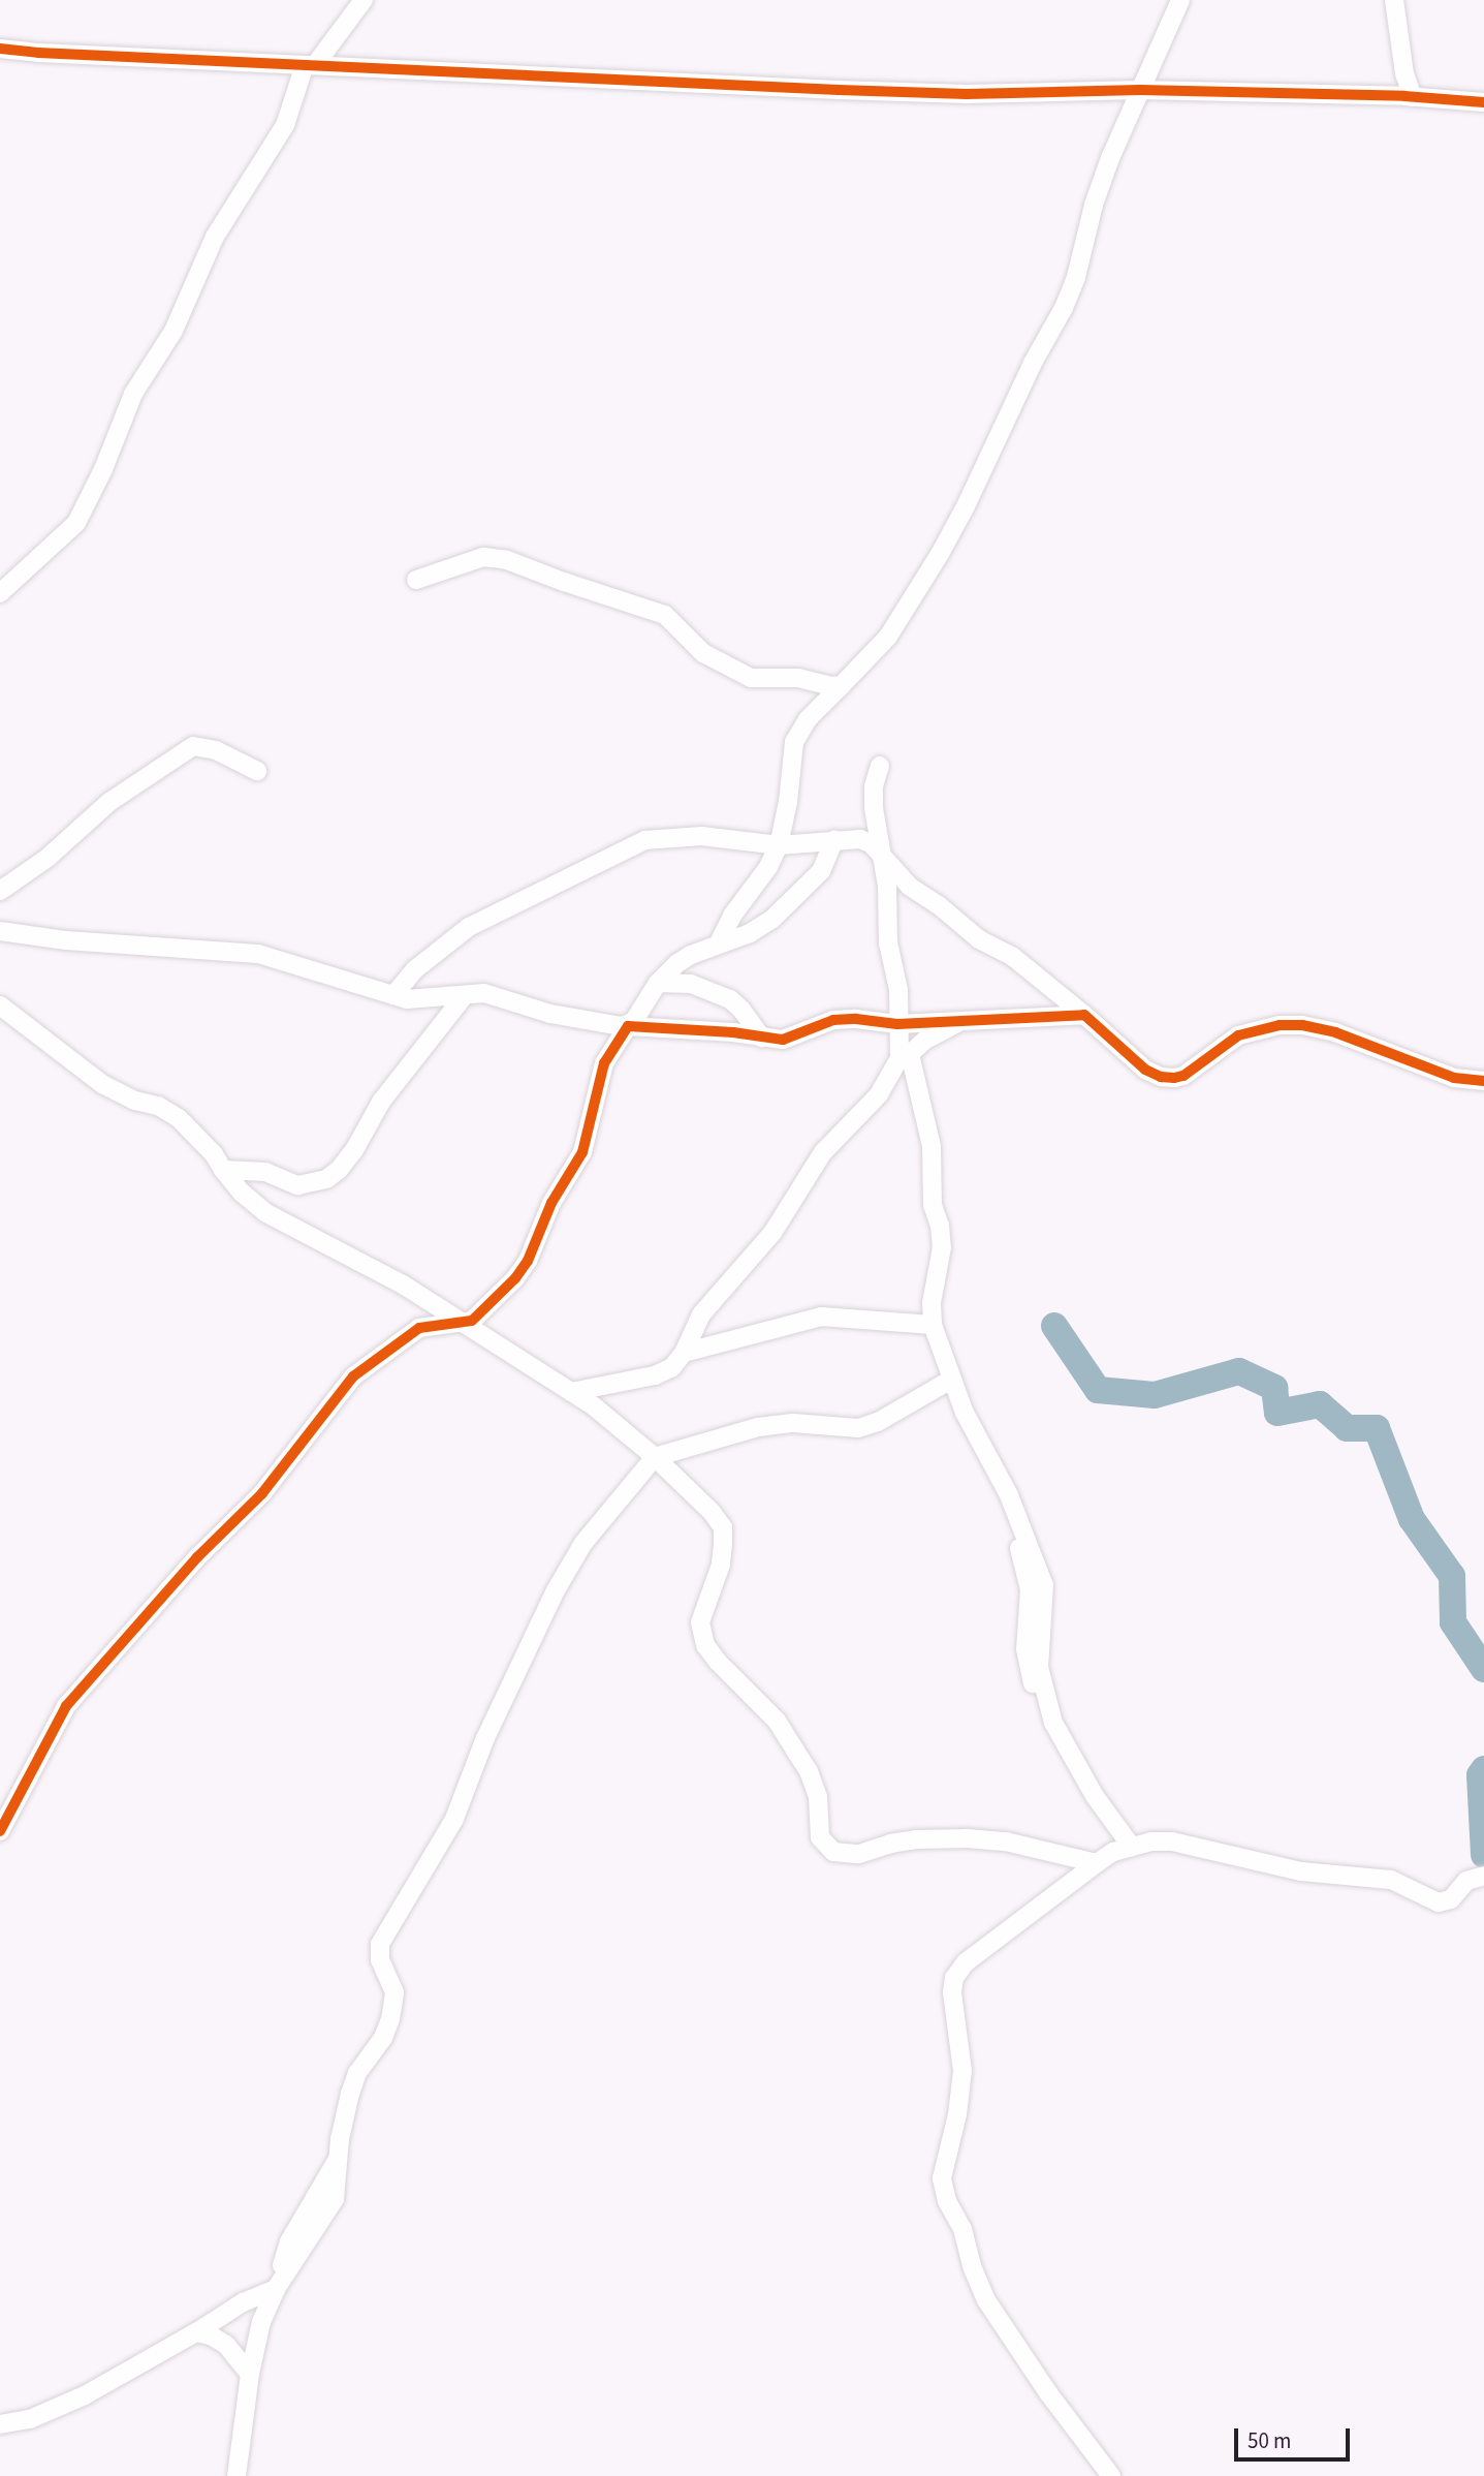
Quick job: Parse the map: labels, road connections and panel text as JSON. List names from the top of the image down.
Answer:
{
  "scale_bar": "50 m"
}
